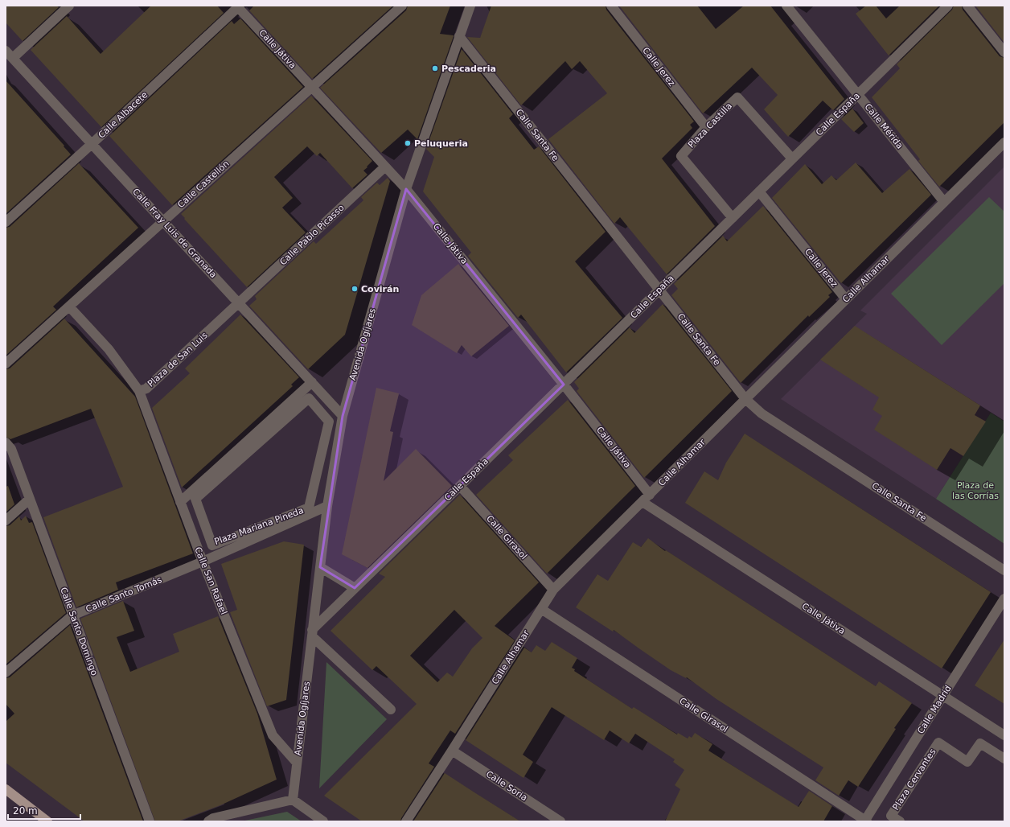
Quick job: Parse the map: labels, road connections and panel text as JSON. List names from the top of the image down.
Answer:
{
  "streets": {
    "street": [
      "Calle Játiva",
      "Calle Jerez",
      "Calle España",
      "Calle Albacete",
      "Plaza Castilla",
      "Calle Mérida",
      "Calle Santa Fe",
      "Calle Castellón",
      "Calle Fray Luis de Granada",
      "Calle Pablo Picasso",
      "Calle Alhamar",
      "Avenida Ogíjares",
      "Plaza de San Luis",
      "Plaza Mariana Pineda",
      "Calle Girasol",
      "Calle San Rafael",
      "Calle Santo Tomás",
      "Calle Santo Domingo",
      "Calle Madrid",
      "Plaza Cervantes",
      "Calle Soria"
    ]
  },
  "crossings": [
    ["Calle Játiva", "Calle España"],
    ["Calle Játiva", "Calle Albacete"],
    ["Calle Játiva", "Calle Castellón"],
    ["Calle Játiva", "Calle Pablo Picasso"],
    ["Calle Játiva", "Calle Alhamar"],
    ["Calle Játiva", "Avenida Ogíjares"],
    ["Calle Játiva", "Calle Madrid"],
    ["Calle Jerez", "Calle España"],
    ["Calle Jerez", "Plaza Castilla"],
    ["Calle Jerez", "Calle Alhamar"],
    ["Calle España", "Plaza Castilla"],
    ["Calle España", "Calle Mérida"],
    ["Calle España", "Calle Santa Fe"],
    ["Calle España", "Avenida Ogíjares"],
    ["Calle España", "Calle Girasol"],
    ["Calle Albacete", "Calle Fray Luis de Granada"],
    ["Calle Mérida", "Calle Alhamar"],
    ["Calle Santa Fe", "Calle Alhamar"],
    ["Calle Santa Fe", "Avenida Ogíjares"],
    ["Calle Castellón", "Calle Fray Luis de Granada"],
    ["Calle Castellón", "Plaza de San Luis"],
    ["Calle Fray Luis de Granada", "Calle Pablo Picasso"],
    ["Calle Fray Luis de Granada", "Avenida Ogíjares"],
    ["Calle Fray Luis de Granada", "Plaza de San Luis"],
    ["Calle Pablo Picasso", "Plaza de San Luis"],
    ["Calle Alhamar", "Calle Girasol"],
    ["Calle Alhamar", "Calle Soria"],
    ["Avenida Ogíjares", "Plaza Mariana Pineda"],
    ["Avenida Ogíjares", "Calle San Rafael"],
    ["Plaza de San Luis", "Calle San Rafael"],
    ["Plaza Mariana Pineda", "Calle San Rafael"],
    ["Plaza Mariana Pineda", "Calle Santo Tomás"],
    ["Calle Girasol", "Calle Madrid"],
    ["Calle San Rafael", "Calle Santo Tomás"],
    ["Calle Santo Tomás", "Calle Santo Domingo"]
  ],
  "parks": ["Plaza de las Corrías"],
  "places": ["Pescaderia", "Peluqueria", "Covirán"],
  "scale_bar": "20 m"
}
